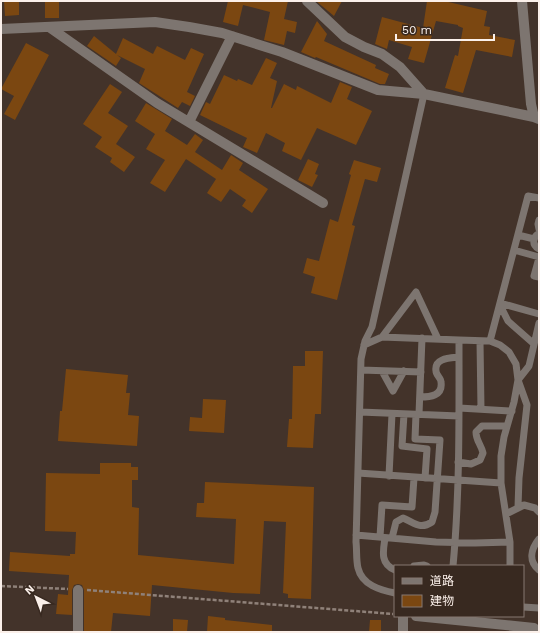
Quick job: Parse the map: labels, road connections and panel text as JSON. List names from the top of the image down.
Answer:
{
  "legend": ["道路", "建物"],
  "scale_bar": "50 m",
  "north": "top left"
}
